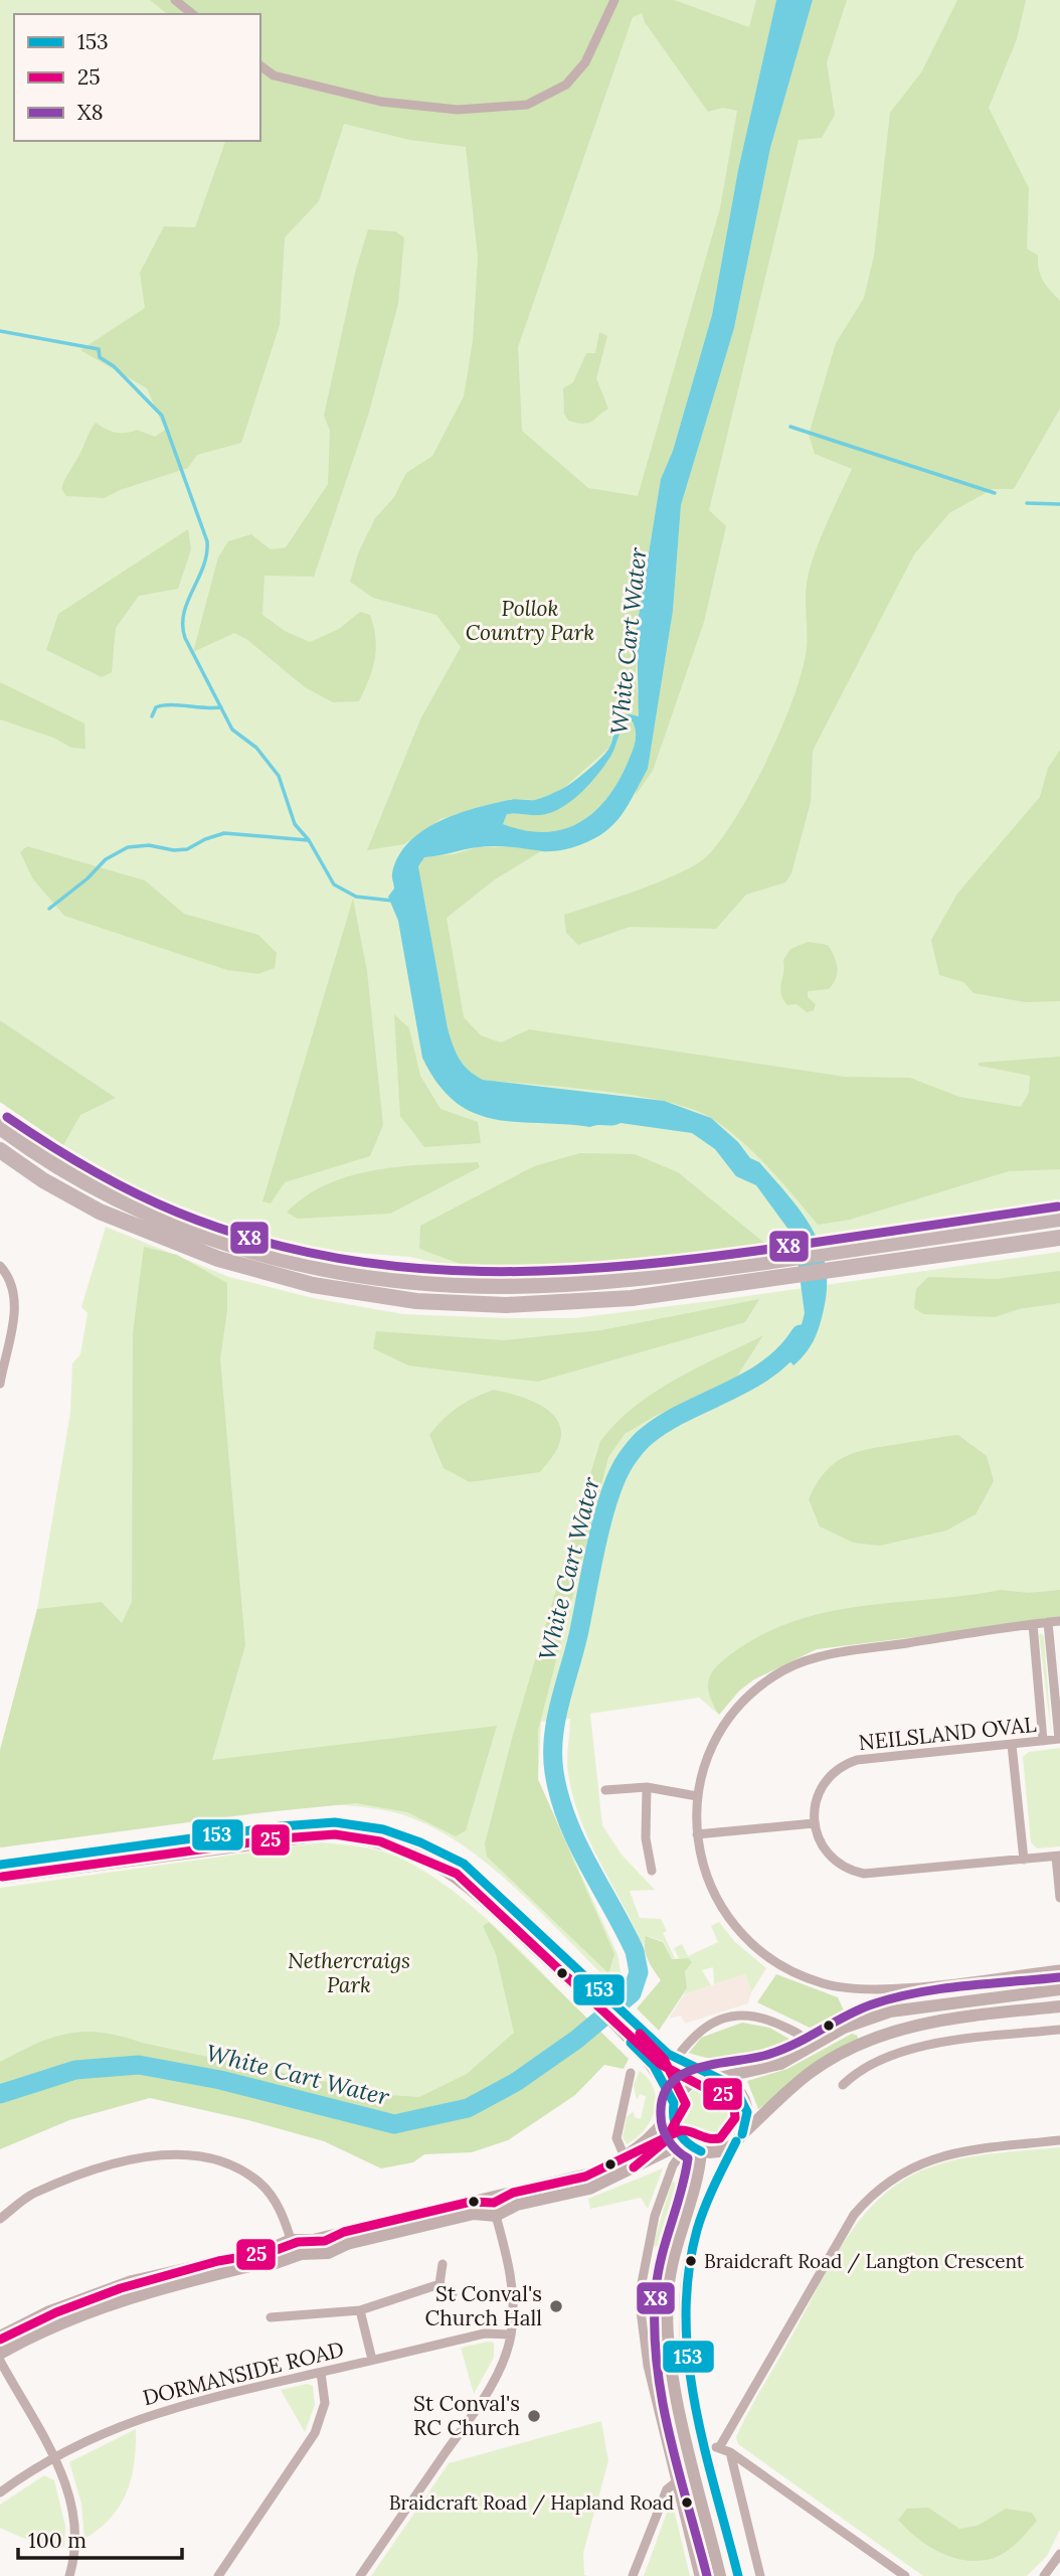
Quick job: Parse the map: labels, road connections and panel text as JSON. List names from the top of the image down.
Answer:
{
  "streets": {
    "street": ["NEILSLAND OVAL", "DORMANSIDE ROAD"]
  },
  "water": ["White Cart Water"],
  "parks": ["Pollok Country Park", "Nethercraigs Park"],
  "places": [
    "Braidcraft Road / Langton Crescent",
    "St Conval's Church Hall",
    "St Conval's RC Church",
    "Braidcraft Road / Hapland Road"
  ],
  "lines": ["transit line X8", "transit line 153", "transit line 25"],
  "legend": ["153", "25", "X8"],
  "scale_bar": "100 m"
}
